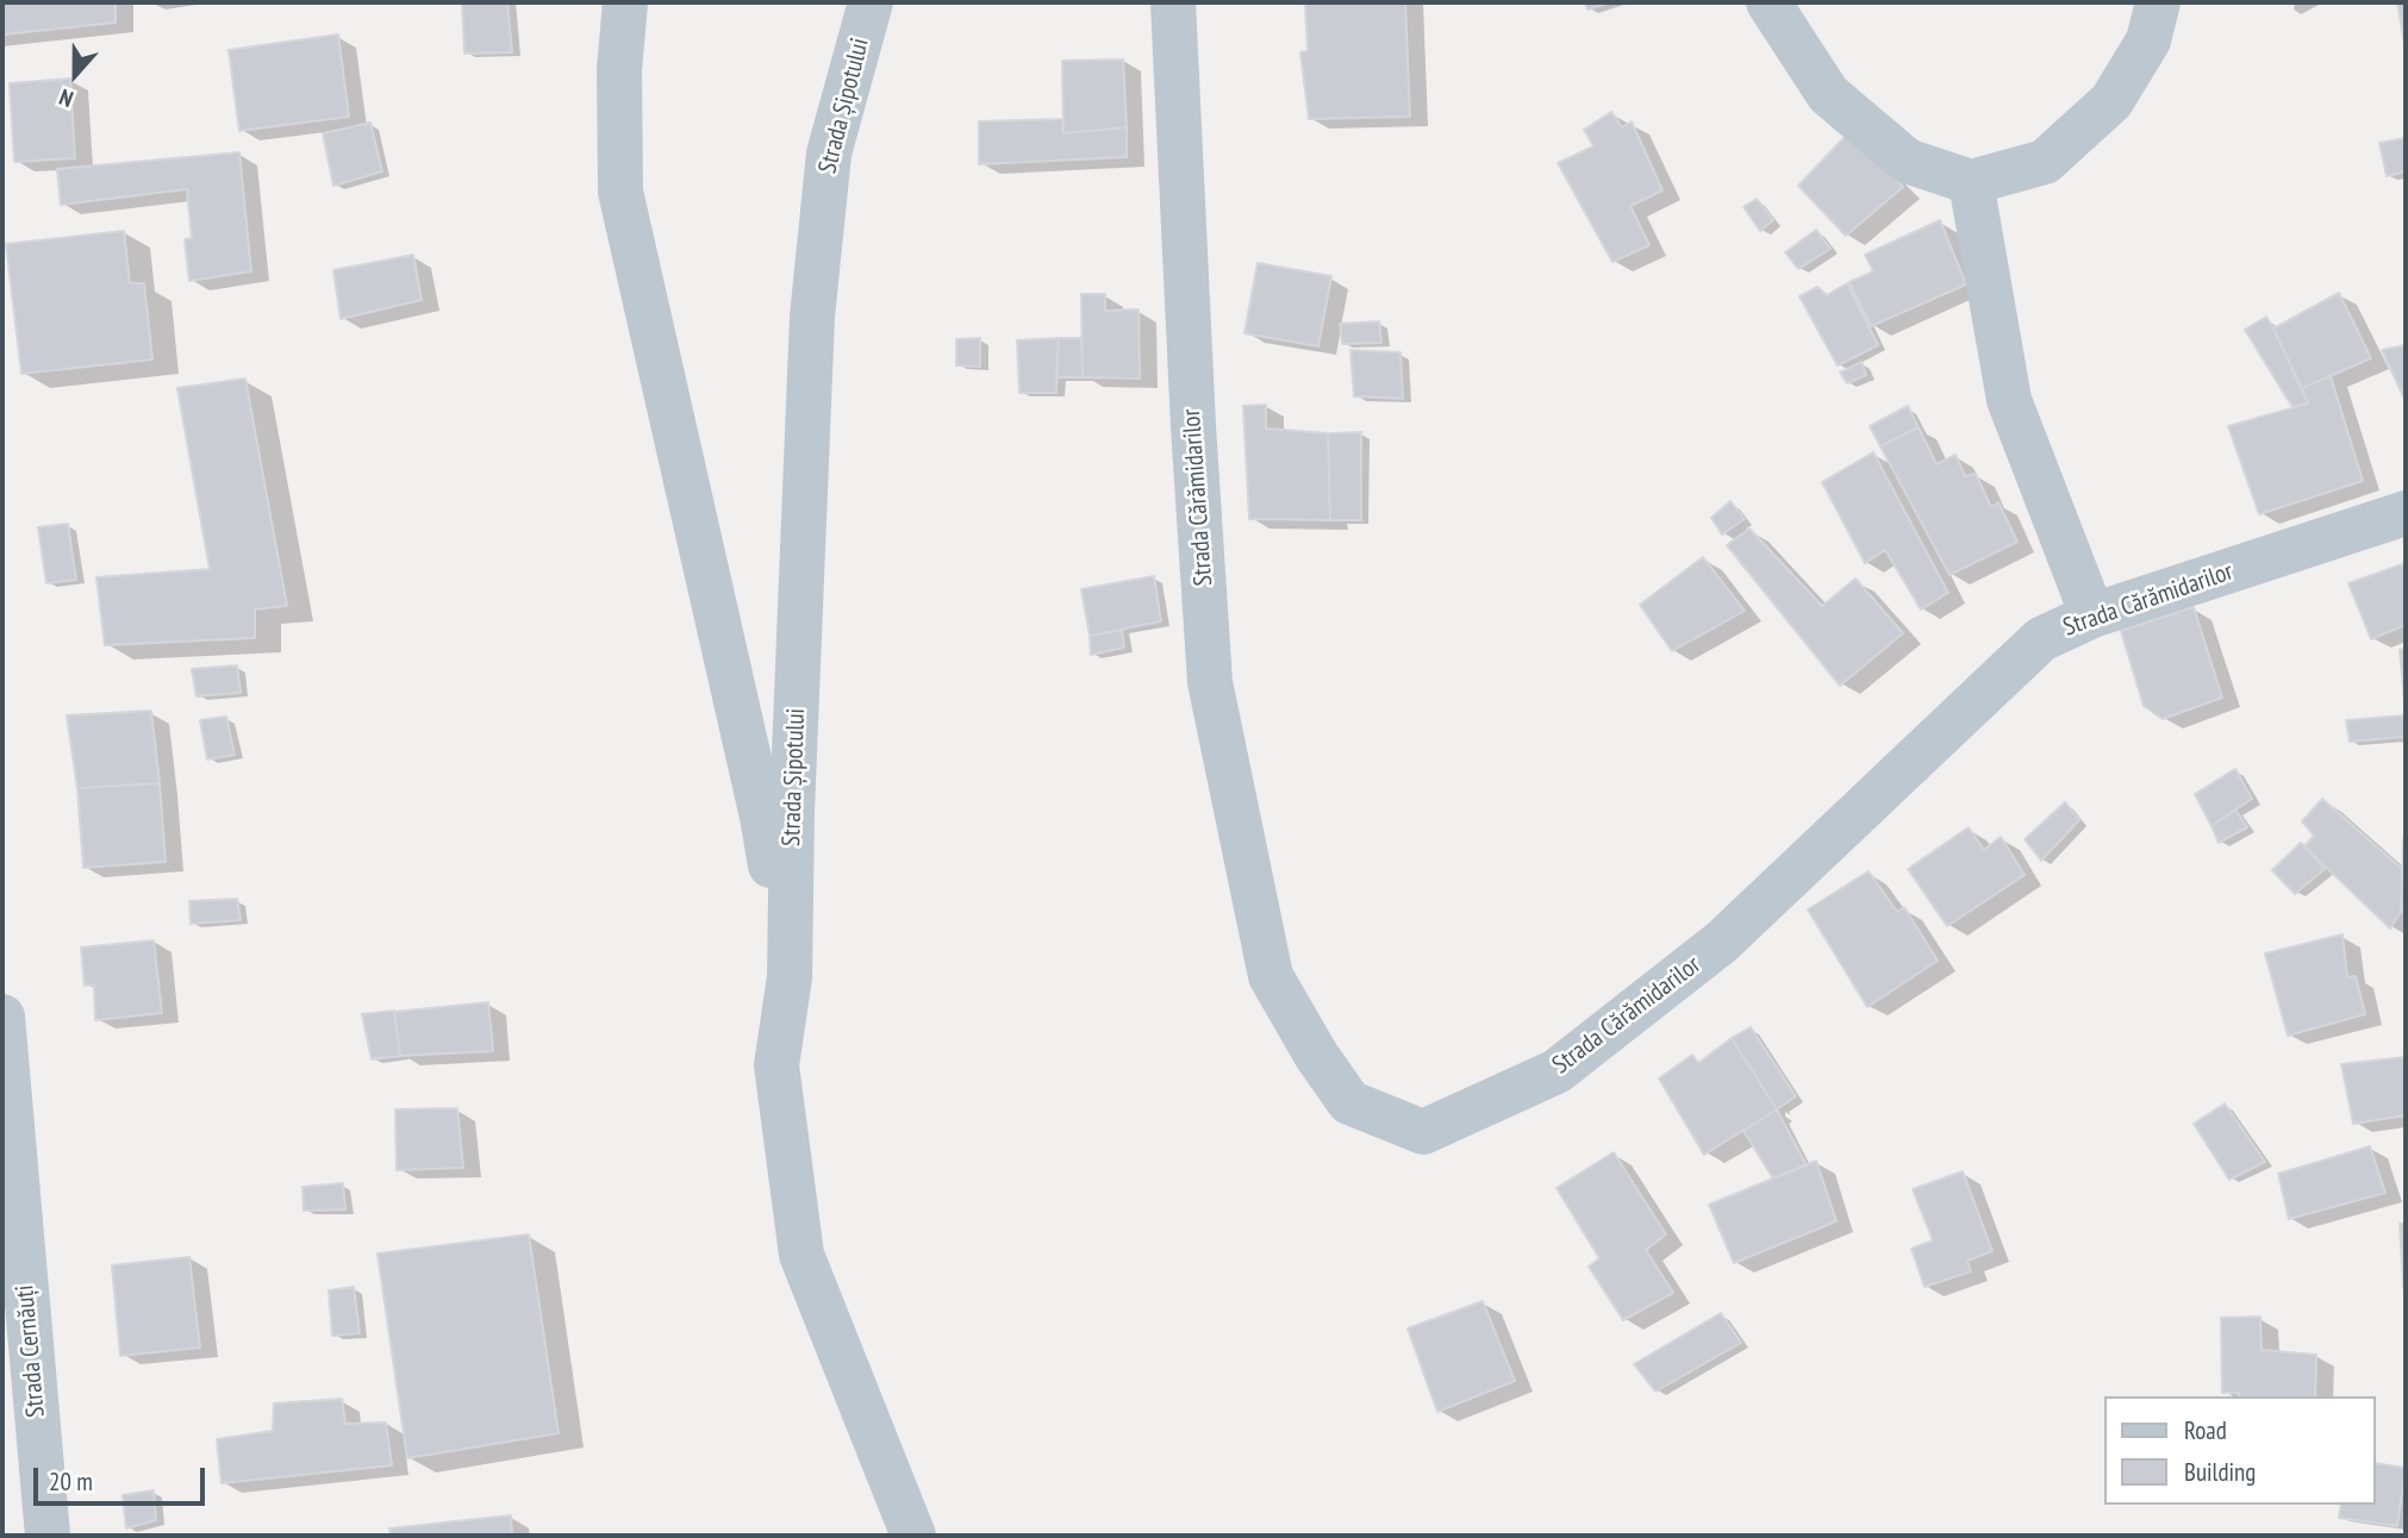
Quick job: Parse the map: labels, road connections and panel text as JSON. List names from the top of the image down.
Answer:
{
  "streets": {
    "street": ["Strada Șipotului", "Strada Cărămidarilor", "Strada Cernăuți"]
  },
  "legend": ["Road", "Building"],
  "scale_bar": "20 m",
  "north": "bottom"
}
